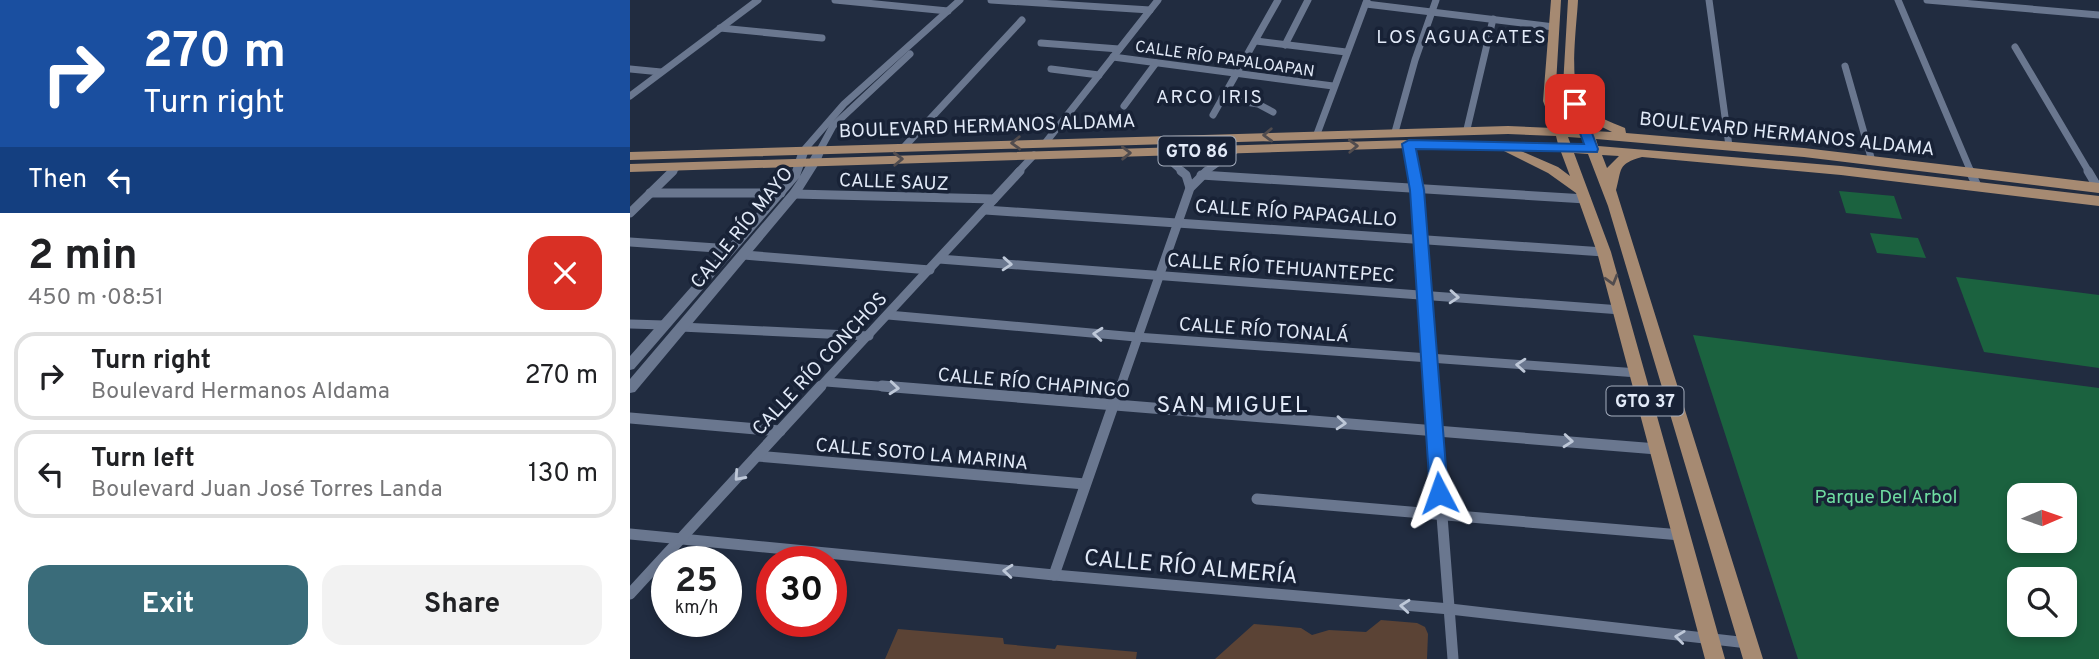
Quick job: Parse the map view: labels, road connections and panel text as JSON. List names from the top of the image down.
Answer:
{
  "streets": {
    "main road": ["BOULEVARD HERMANOS ALDAMA", "GTO 86", "GTO 37"],
    "street": [
      "CALLE RÍO PAPALOAPAN",
      "CALLE SAUZ",
      "CALLE RÍO PAPAGALLO",
      "CALLE RÍO MAYO",
      "CALLE RÍO TEHUANTEPEC",
      "CALLE RÍO TONALÁ",
      "CALLE RÍO CONCHOS",
      "CALLE RÍO CHAPINGO",
      "CALLE SOTO LA MARINA",
      "CALLE RÍO ALMERÍA"
    ]
  },
  "crossings": [
    ["BOULEVARD HERMANOS ALDAMA", "CALLE RÍO MAYO"],
    ["BOULEVARD HERMANOS ALDAMA", "CALLE RÍO CONCHOS"],
    ["BOULEVARD HERMANOS ALDAMA", "GTO 37"],
    ["CALLE SAUZ", "CALLE RÍO MAYO"],
    ["CALLE SAUZ", "CALLE RÍO CONCHOS"],
    ["CALLE RÍO PAPAGALLO", "CALLE RÍO CONCHOS"],
    ["CALLE RÍO PAPAGALLO", "GTO 37"],
    ["CALLE RÍO TEHUANTEPEC", "CALLE RÍO CONCHOS"],
    ["CALLE RÍO TEHUANTEPEC", "GTO 37"],
    ["CALLE RÍO TONALÁ", "CALLE RÍO CONCHOS"],
    ["CALLE RÍO TONALÁ", "GTO 37"],
    ["CALLE RÍO CONCHOS", "CALLE RÍO CHAPINGO"],
    ["CALLE RÍO CONCHOS", "CALLE SOTO LA MARINA"],
    ["CALLE RÍO CONCHOS", "CALLE RÍO ALMERÍA"],
    ["CALLE RÍO CHAPINGO", "GTO 37"],
    ["GTO 37", "CALLE RÍO ALMERÍA"]
  ],
  "one_way": ["CALLE RÍO TEHUANTEPEC", "CALLE RÍO TONALÁ", "CALLE RÍO ALMERÍA"],
  "districts": ["LOS AGUACATES", "ARCO IRIS", "SAN MIGUEL"],
  "parks": ["Parque Del Arbol"],
  "north": "right",
  "page": {
    "turn": ["270 m", "Turn right"],
    "then": "Then",
    "heading": ["2 min", "450 m · 08:51"],
    "list": [
      {
        "name": "Turn right",
        "note": "Boulevard Hermanos Aldama",
        "value": "270 m"
      },
      {
        "name": "Turn left",
        "note": "Boulevard Juan José Torres Landa",
        "value": "130 m"
      }
    ],
    "speed": "25 km/h",
    "limit": "30",
    "buttons": ["Exit", "Share"]
  }
}
